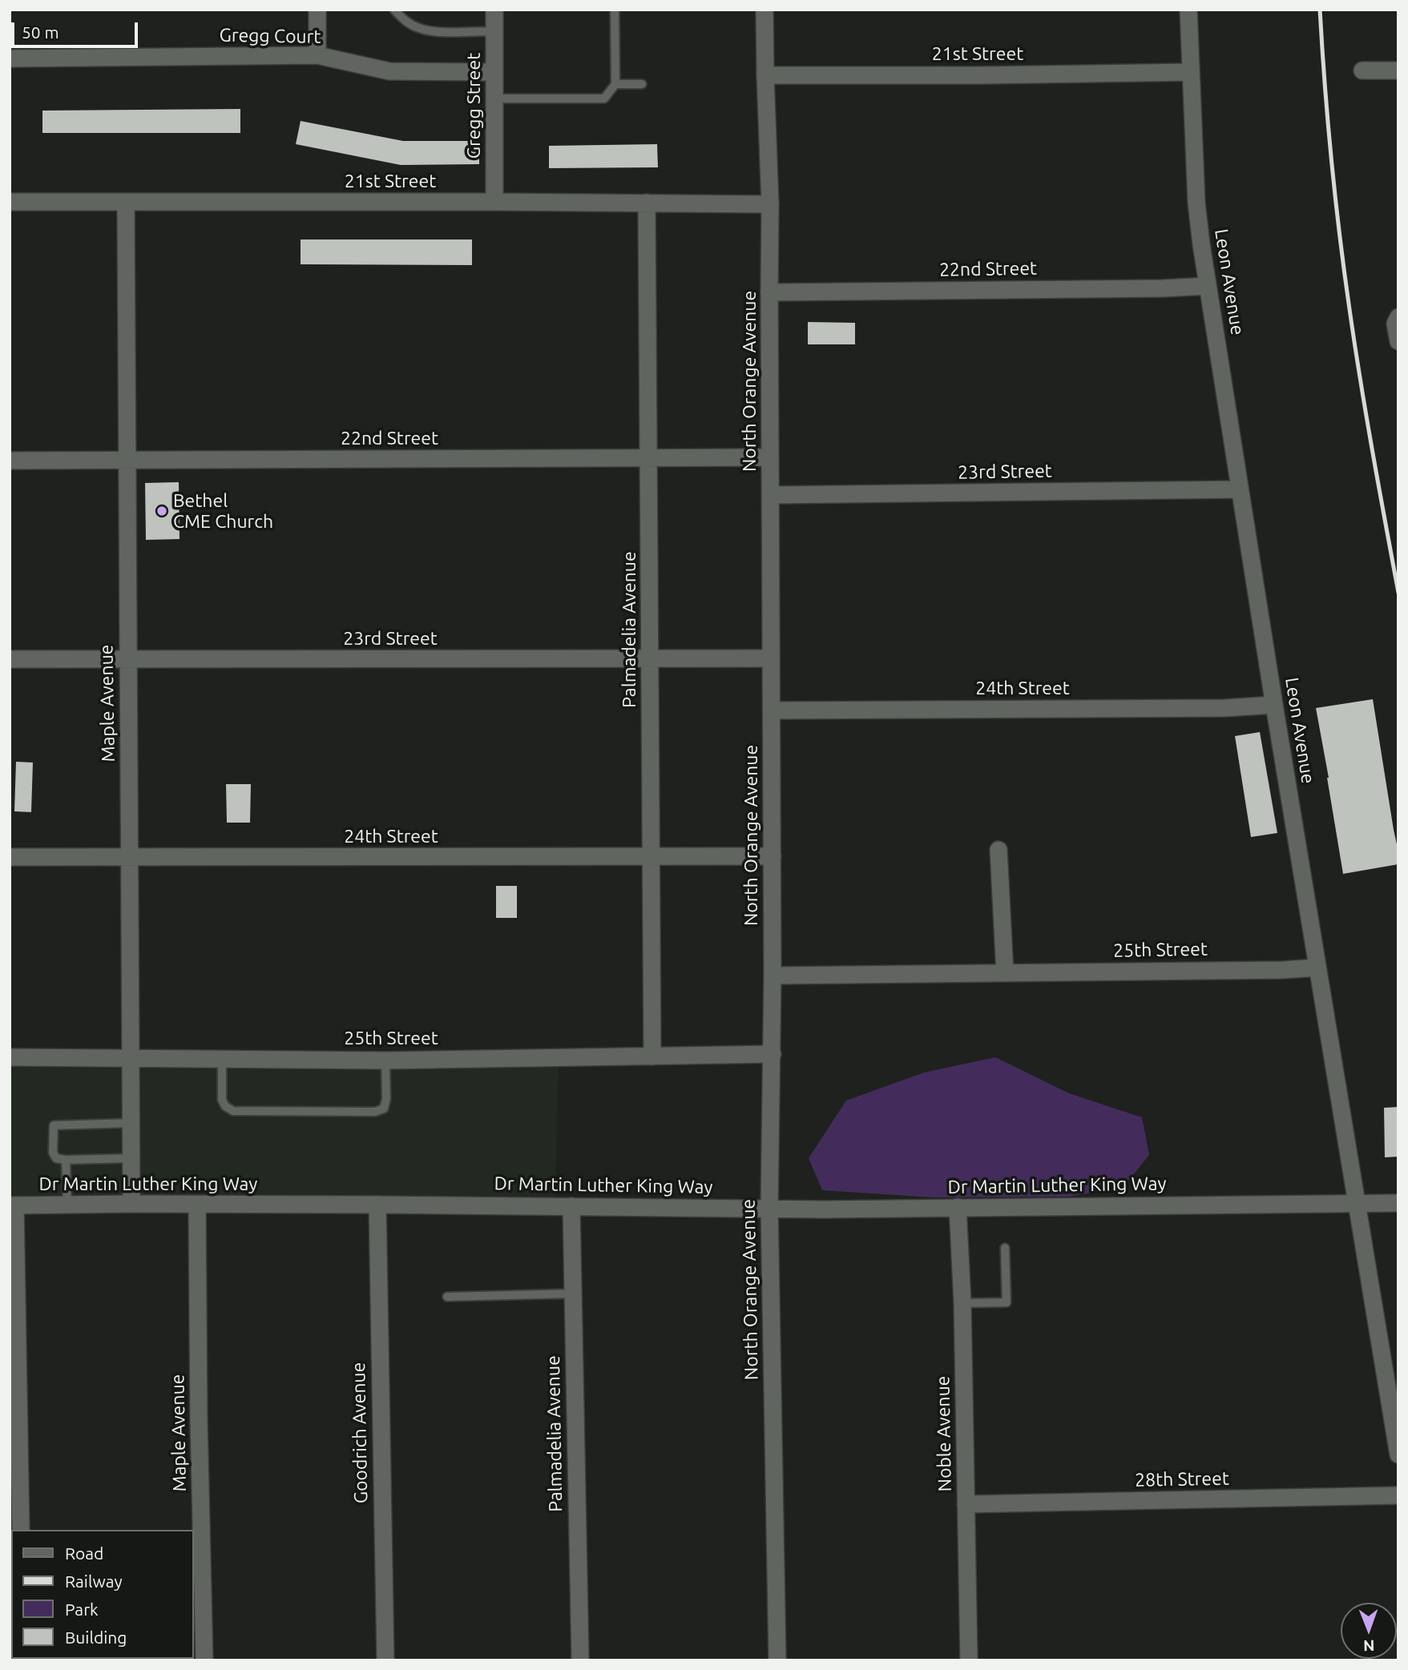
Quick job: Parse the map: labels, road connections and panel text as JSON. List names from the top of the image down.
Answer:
{
  "streets": {
    "street": [
      "Gregg Court",
      "21st Street",
      "Gregg Street",
      "22nd Street",
      "Leon Avenue",
      "North Orange Avenue",
      "23rd Street",
      "Palmadelia Avenue",
      "24th Street",
      "Maple Avenue",
      "25th Street",
      "Dr Martin Luther King Way",
      "Goodrich Avenue",
      "Noble Avenue",
      "28th Street"
    ]
  },
  "crossings": [
    ["Gregg Court", "Gregg Street"],
    ["21st Street", "Gregg Street"],
    ["21st Street", "Leon Avenue"],
    ["21st Street", "North Orange Avenue"],
    ["21st Street", "Palmadelia Avenue"],
    ["21st Street", "Maple Avenue"],
    ["22nd Street", "Leon Avenue"],
    ["22nd Street", "North Orange Avenue"],
    ["22nd Street", "Palmadelia Avenue"],
    ["22nd Street", "Maple Avenue"],
    ["Leon Avenue", "23rd Street"],
    ["Leon Avenue", "24th Street"],
    ["Leon Avenue", "25th Street"],
    ["Leon Avenue", "Dr Martin Luther King Way"],
    ["North Orange Avenue", "23rd Street"],
    ["North Orange Avenue", "24th Street"],
    ["North Orange Avenue", "25th Street"],
    ["North Orange Avenue", "Dr Martin Luther King Way"],
    ["23rd Street", "Palmadelia Avenue"],
    ["23rd Street", "Maple Avenue"],
    ["Palmadelia Avenue", "24th Street"],
    ["Palmadelia Avenue", "25th Street"],
    ["Palmadelia Avenue", "Dr Martin Luther King Way"],
    ["24th Street", "Maple Avenue"],
    ["Maple Avenue", "25th Street"],
    ["Maple Avenue", "Dr Martin Luther King Way"],
    ["Dr Martin Luther King Way", "Goodrich Avenue"],
    ["Dr Martin Luther King Way", "Noble Avenue"],
    ["Noble Avenue", "28th Street"]
  ],
  "places": ["Bethel CME Church"],
  "legend": [
    "Road",
    "Railway",
    "Park",
    "Building"
  ],
  "scale_bar": "50 m",
  "north": "bottom"
}
